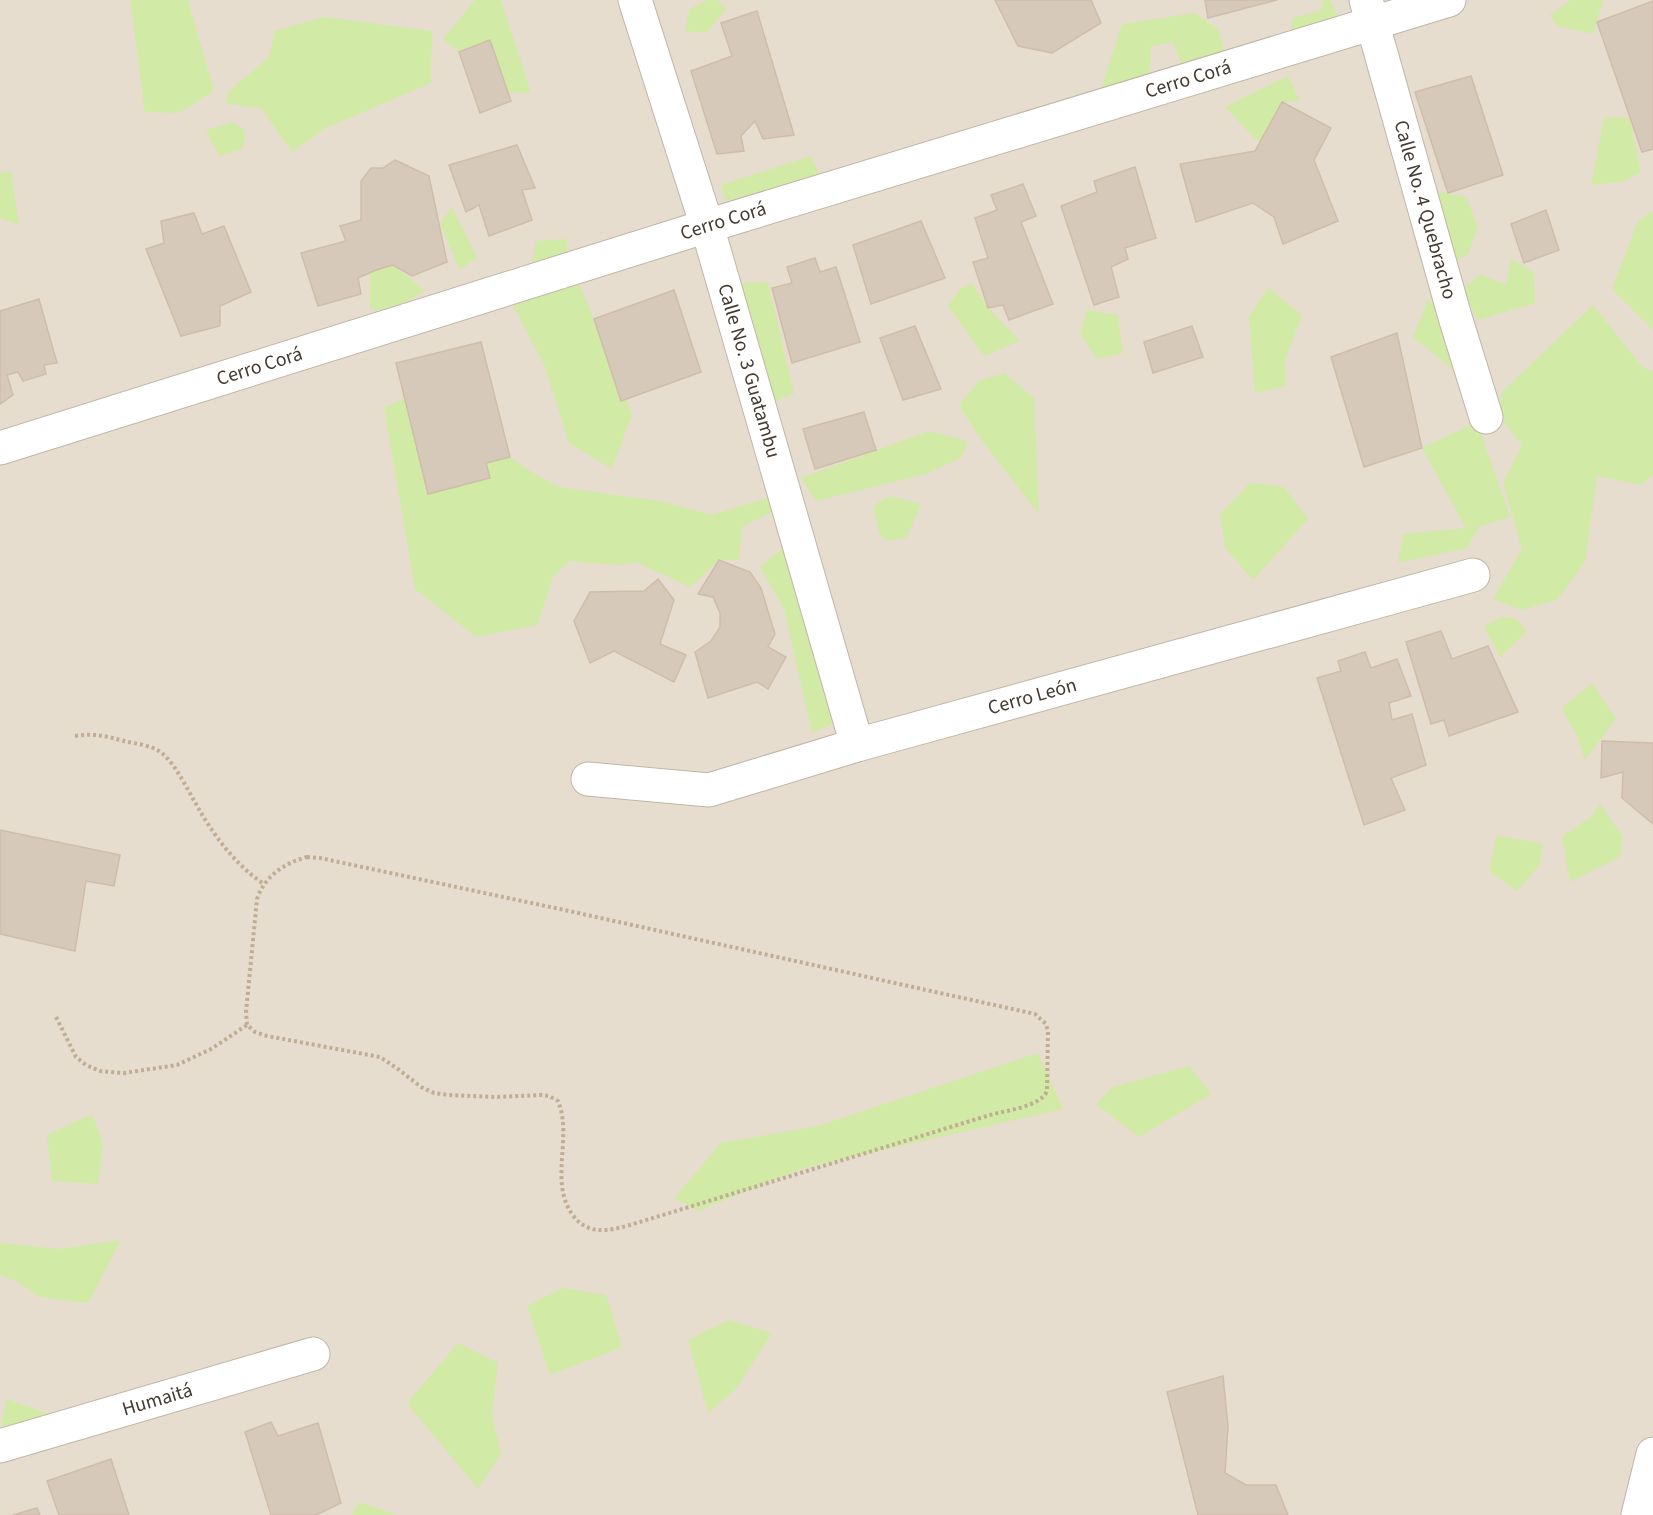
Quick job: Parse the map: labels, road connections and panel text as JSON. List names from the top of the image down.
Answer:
{
  "streets": {
    "street": [
      "Cerro Corá",
      "Calle No. 4 Quebracho",
      "Calle No. 3 Guatambu",
      "Cerro León",
      "Humaitá"
    ]
  },
  "crossings": [
    ["Cerro Corá", "Calle No. 4 Quebracho"],
    ["Cerro Corá", "Calle No. 3 Guatambu"],
    ["Calle No. 3 Guatambu", "Cerro León"]
  ]
}
